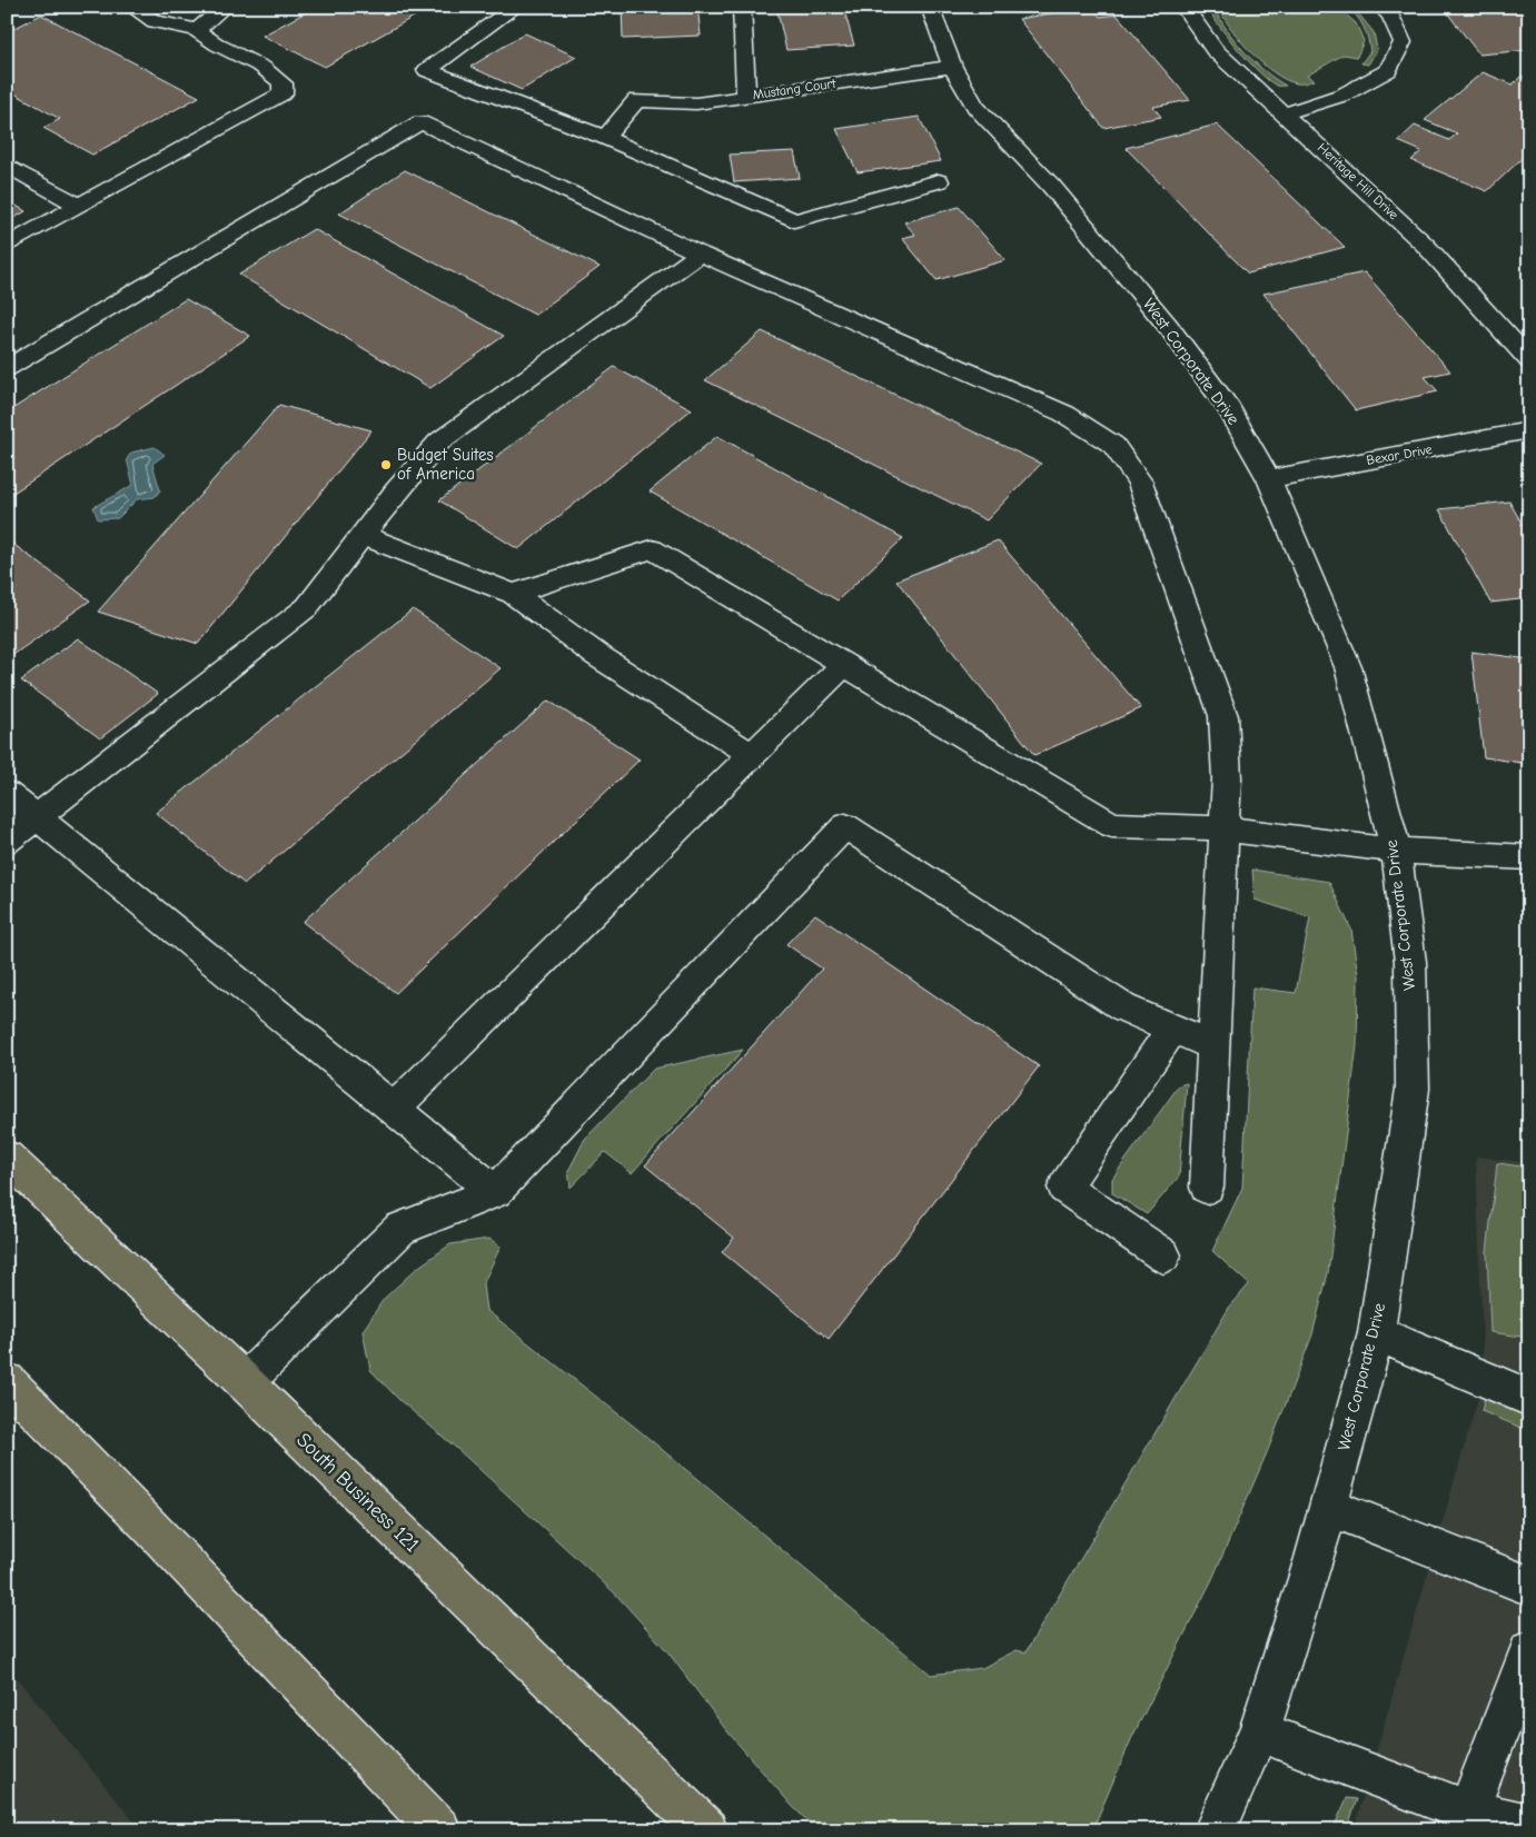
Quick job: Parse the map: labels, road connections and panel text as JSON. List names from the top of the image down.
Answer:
{
  "streets": {
    "main road": ["South Business 121"],
    "street": [
      "Mustang Court",
      "Heritage Hill Drive",
      "West Corporate Drive",
      "Bexar Drive"
    ]
  },
  "crossings": [
    ["Mustang Court", "West Corporate Drive"],
    ["West Corporate Drive", "Bexar Drive"]
  ],
  "places": ["Budget Suites of America"]
}
